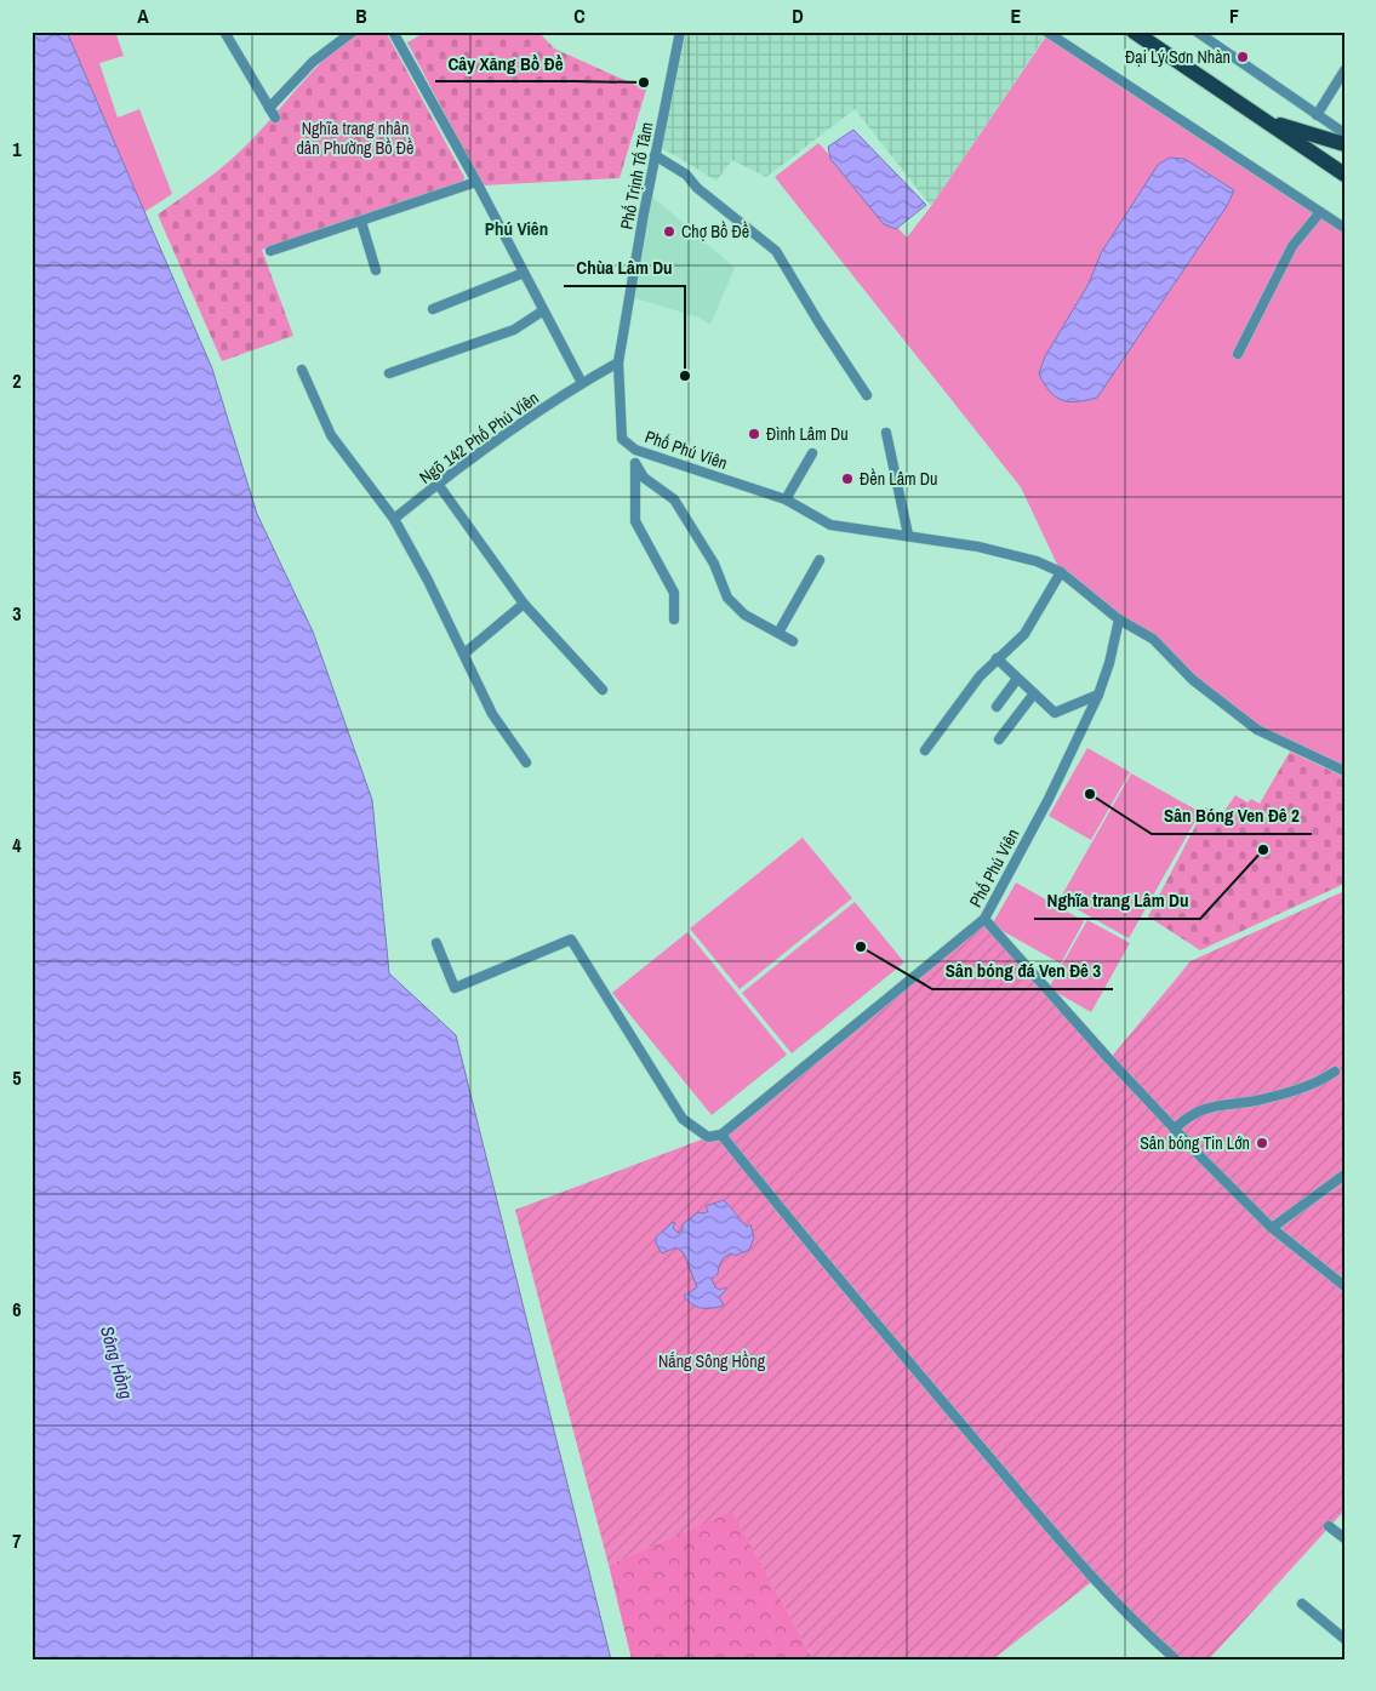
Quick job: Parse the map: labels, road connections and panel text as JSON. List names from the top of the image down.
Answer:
{
  "streets": {
    "street": ["Phố Trịnh Tố Tâm", "Ngõ 142 Phố Phú Viên", "Phố Phú Viên"]
  },
  "crossings": [
    ["Phố Trịnh Tố Tâm", "Phố Phú Viên"]
  ],
  "districts": ["Phú Viên"],
  "water": ["Sông Hồng"],
  "parks": ["Nghĩa trang nhân dân Phường Bồ Đề", "Nắng Sông Hồng"],
  "places": [
    "Đại Lý Sơn Nhàn",
    "Cây Xăng Bồ Đề",
    "Chợ Bồ Đề",
    "Chùa Lâm Du",
    "Đình Lâm Du",
    "Đền Lâm Du",
    "Sân Bóng Ven Đê 2",
    "Nghĩa trang Lâm Du",
    "Sân bóng đá Ven Đê 3",
    "Sân bóng Tin Lớn"
  ],
  "grid": {
    "columns": [
      "A",
      "B",
      "C",
      "D",
      "E",
      "F"
    ],
    "rows": [
      "1",
      "2",
      "3",
      "4",
      "5",
      "6",
      "7"
    ]
  }
}
